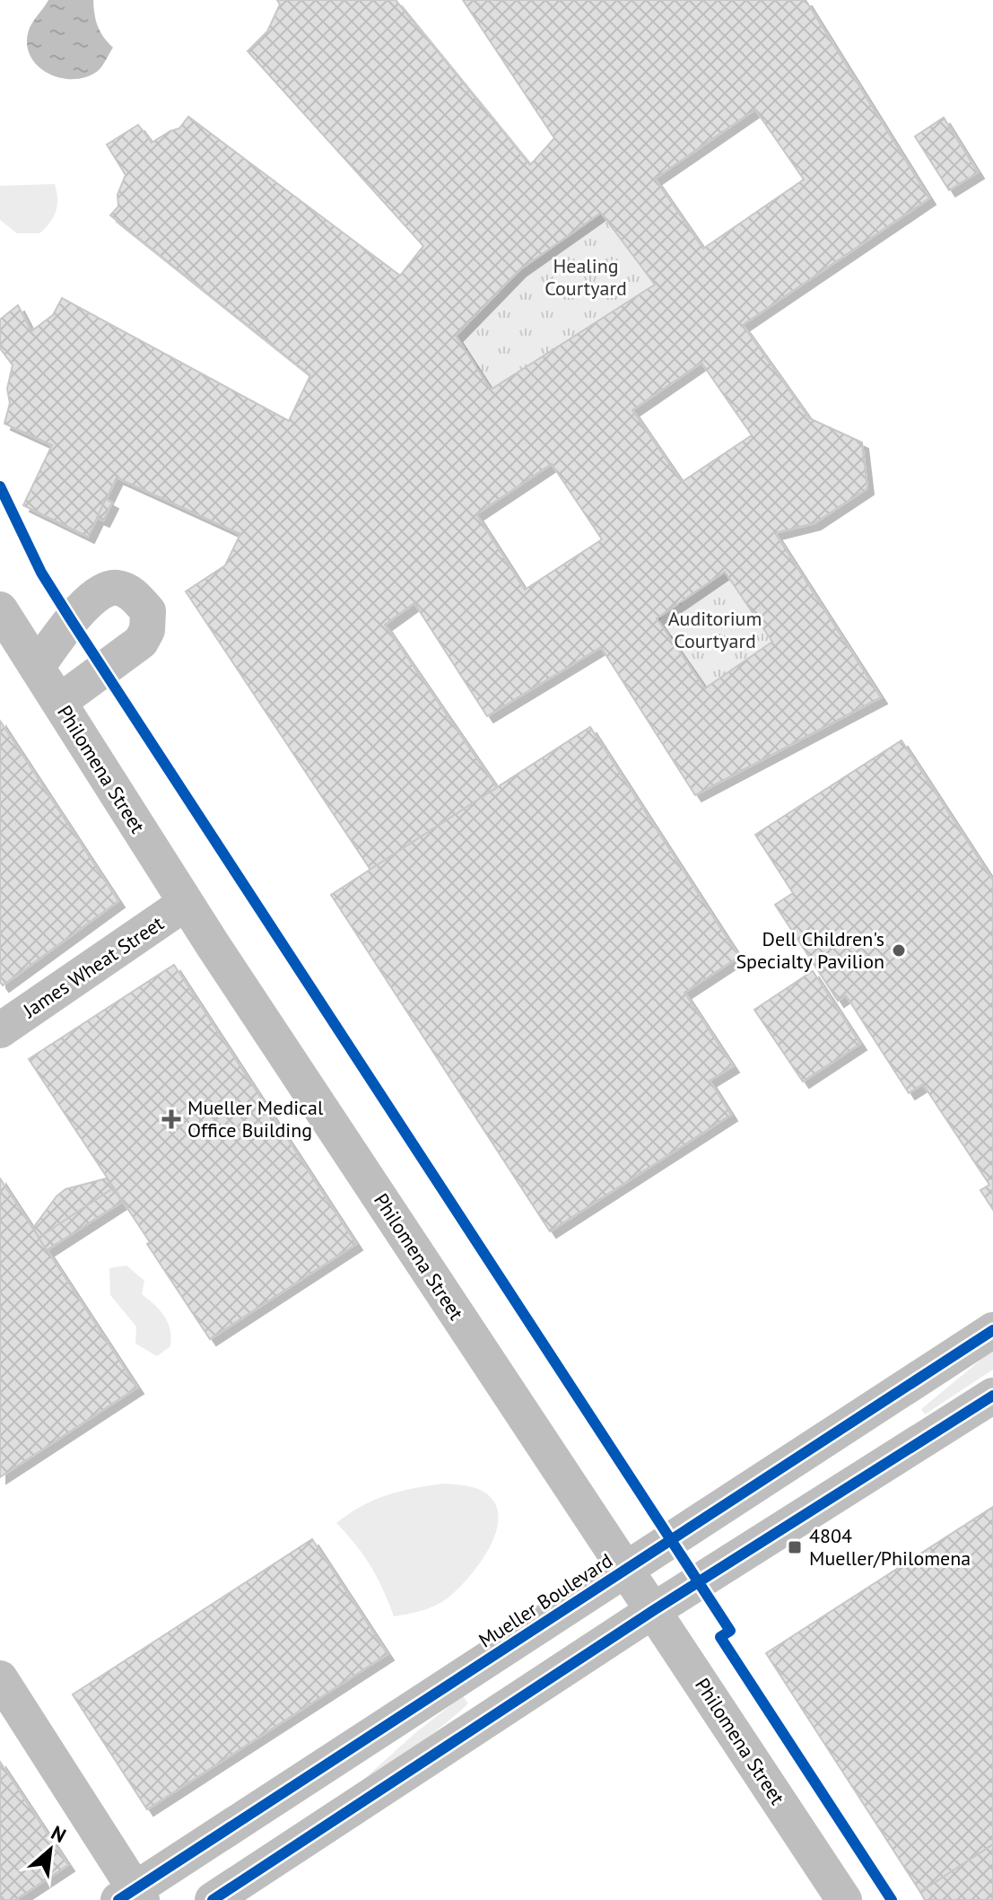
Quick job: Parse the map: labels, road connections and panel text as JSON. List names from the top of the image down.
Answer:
{
  "streets": {
    "street": ["Philomena Street", "James Wheat Street", "Mueller Boulevard"]
  },
  "crossings": [
    ["Philomena Street", "James Wheat Street"],
    ["Philomena Street", "Mueller Boulevard"]
  ],
  "parks": ["Healing Courtyard", "Auditorium Courtyard"],
  "places": {
    "other": ["Dell Children's Specialty Pavilion"],
    "health": ["Mueller Medical Office Building"],
    "transit": ["4804 Mueller/Philomena"]
  },
  "north": "top right"
}
